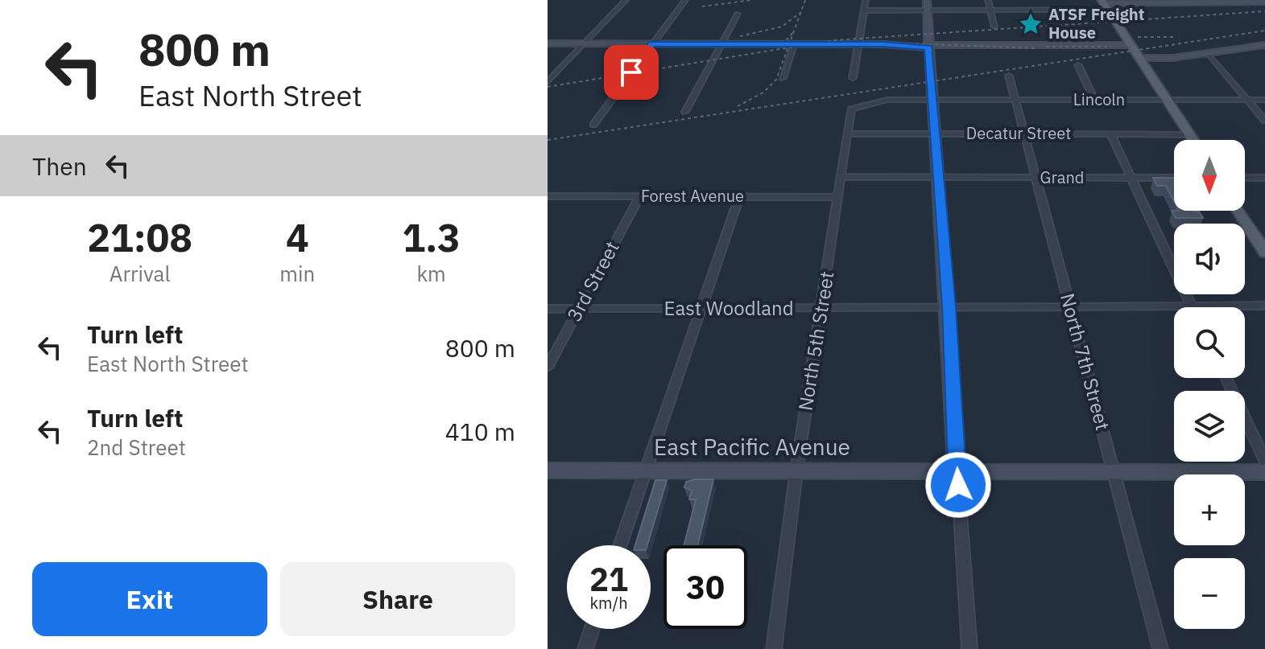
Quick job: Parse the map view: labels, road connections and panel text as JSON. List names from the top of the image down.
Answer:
{
  "streets": {
    "main road": ["East Pacific Avenue"],
    "street": [
      "Lincoln",
      "Decatur Street",
      "Grand",
      "Forest Avenue",
      "3rd Street",
      "East Woodland",
      "North 5th Street",
      "North 7th Street"
    ]
  },
  "crossings": [
    ["Lincoln", "North 5th Street"],
    ["Lincoln", "North 7th Street"],
    ["Decatur Street", "North 5th Street"],
    ["Decatur Street", "North 7th Street"],
    ["Grand", "North 5th Street"],
    ["Grand", "North 7th Street"],
    ["Forest Avenue", "3rd Street"],
    ["Forest Avenue", "North 5th Street"],
    ["3rd Street", "East Woodland"],
    ["East Woodland", "North 5th Street"],
    ["East Woodland", "North 7th Street"],
    ["North 5th Street", "East Pacific Avenue"],
    ["North 7th Street", "East Pacific Avenue"]
  ],
  "places": {
    "place": ["ATSF Freight House"]
  },
  "north": "bottom",
  "page": {
    "turn": ["800 m", "East North Street"],
    "then": "Then",
    "map_buttons": ["+", "−"],
    "eta": [
      "21:08",
      "Arrival",
      "4",
      "min",
      "1.3",
      "km"
    ],
    "list": [
      {
        "name": "Turn left",
        "note": "East North Street",
        "value": "800 m"
      },
      {
        "name": "Turn left",
        "note": "2nd Street",
        "value": "410 m"
      }
    ],
    "speed": "21 km/h",
    "limit": "30",
    "buttons": ["Exit", "Share"]
  }
}
